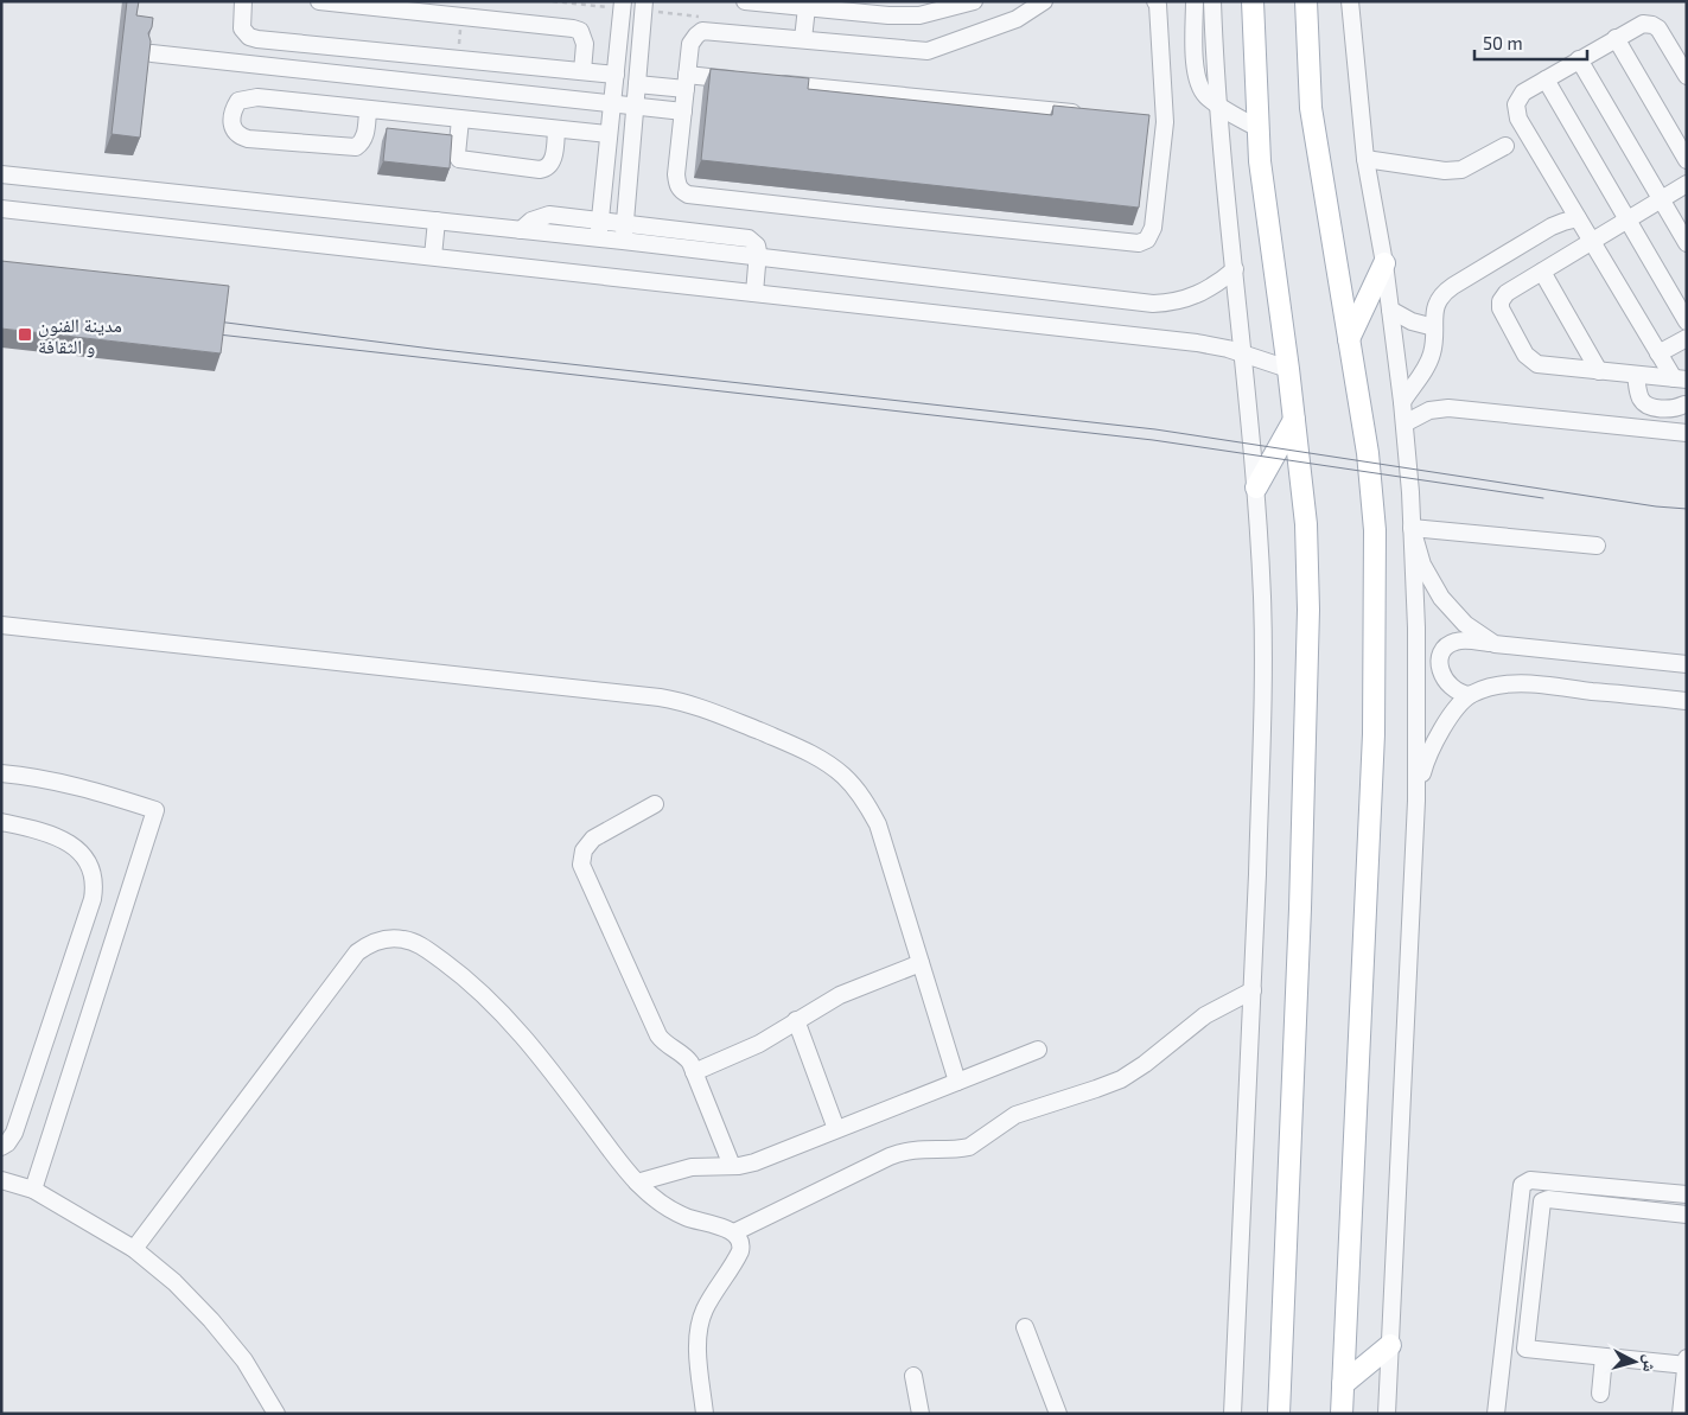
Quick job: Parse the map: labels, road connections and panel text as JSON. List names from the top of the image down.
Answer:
{
  "places": {
    "transit": ["مدينة الفنون و الثقافة"]
  },
  "scale_bar": "50 m",
  "north": "right"
}
